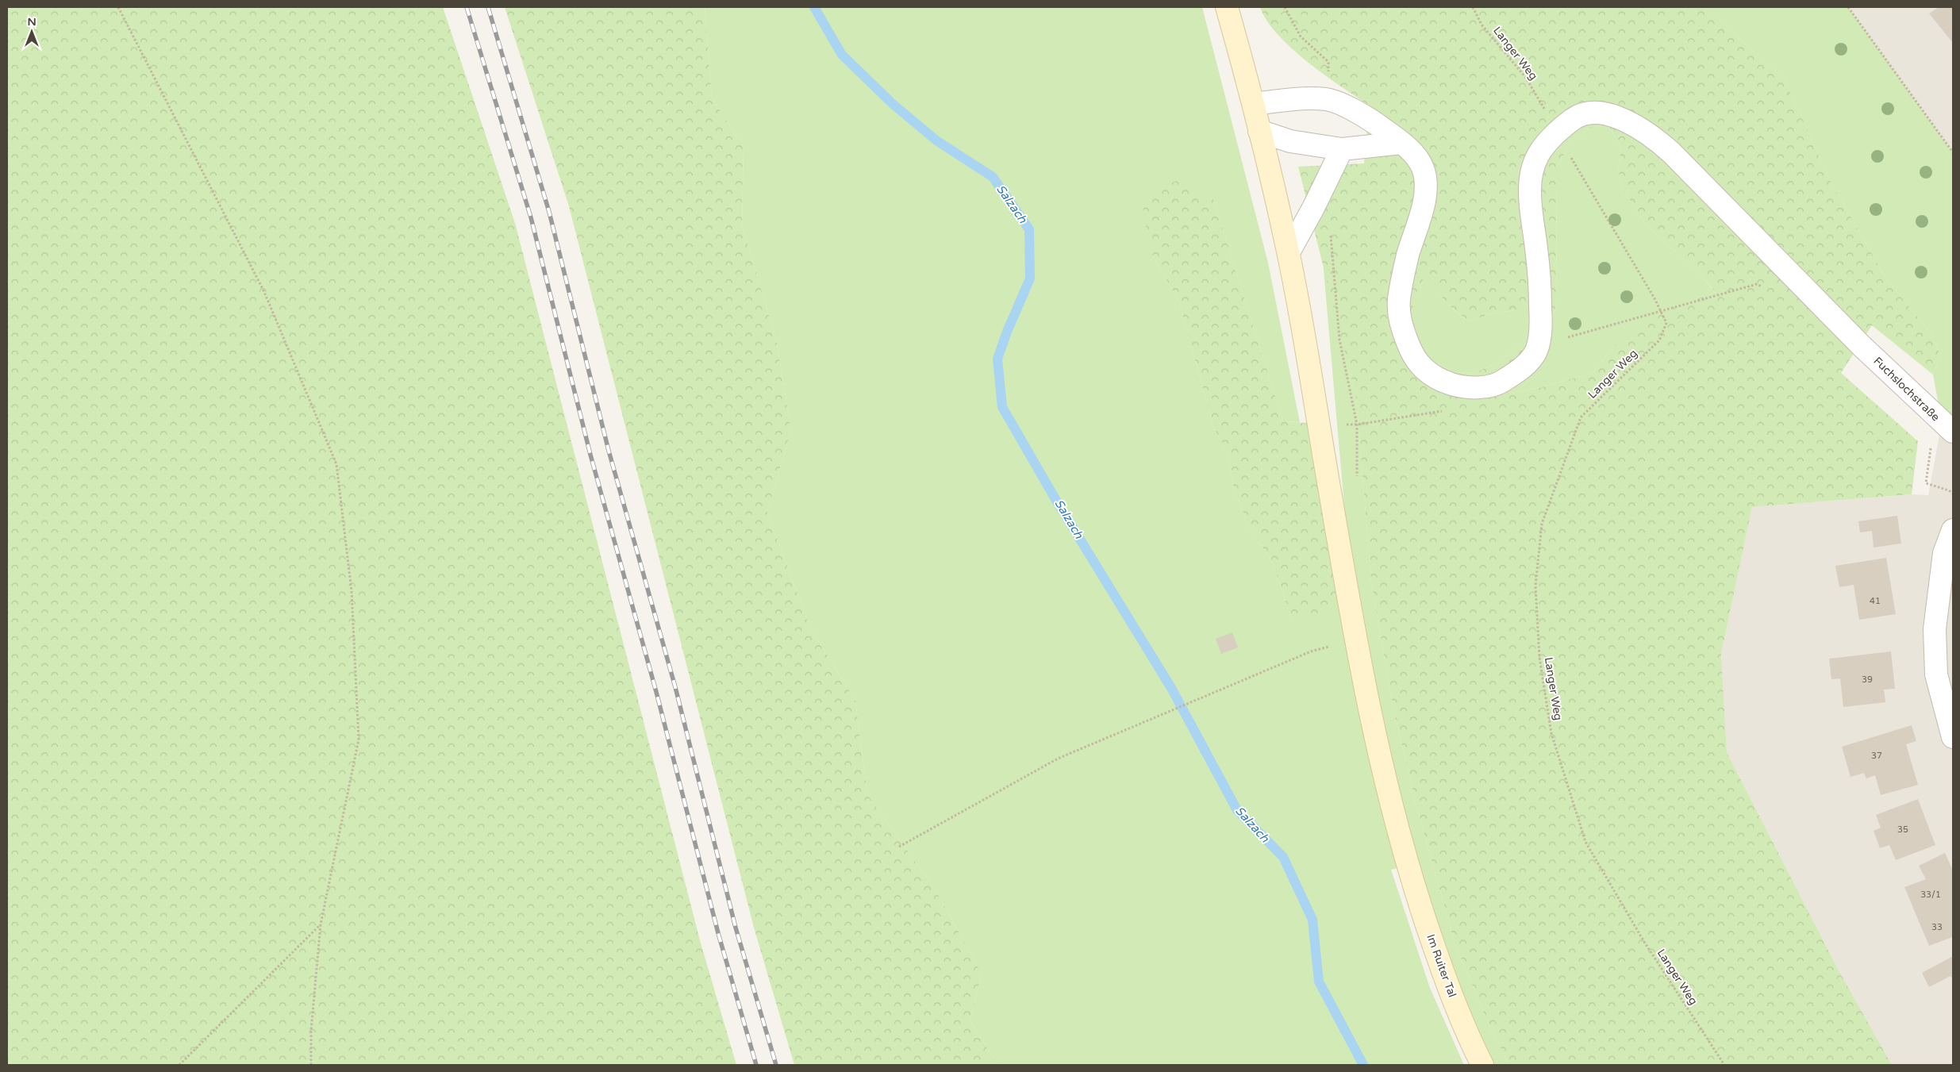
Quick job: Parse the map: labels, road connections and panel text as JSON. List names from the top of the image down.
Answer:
{
  "streets": {
    "street": ["Fuchslochstraße", "Im Ruiter Tal"],
    "path": ["Langer Weg"]
  },
  "crossings": [
    ["Langer Weg", "Fuchslochstraße"],
    ["Fuchslochstraße", "Im Ruiter Tal"]
  ],
  "water": ["Salzach"],
  "house_numbers": [
    "41",
    "39",
    "37",
    "35",
    "33/1",
    "33"
  ],
  "north": "top"
}
